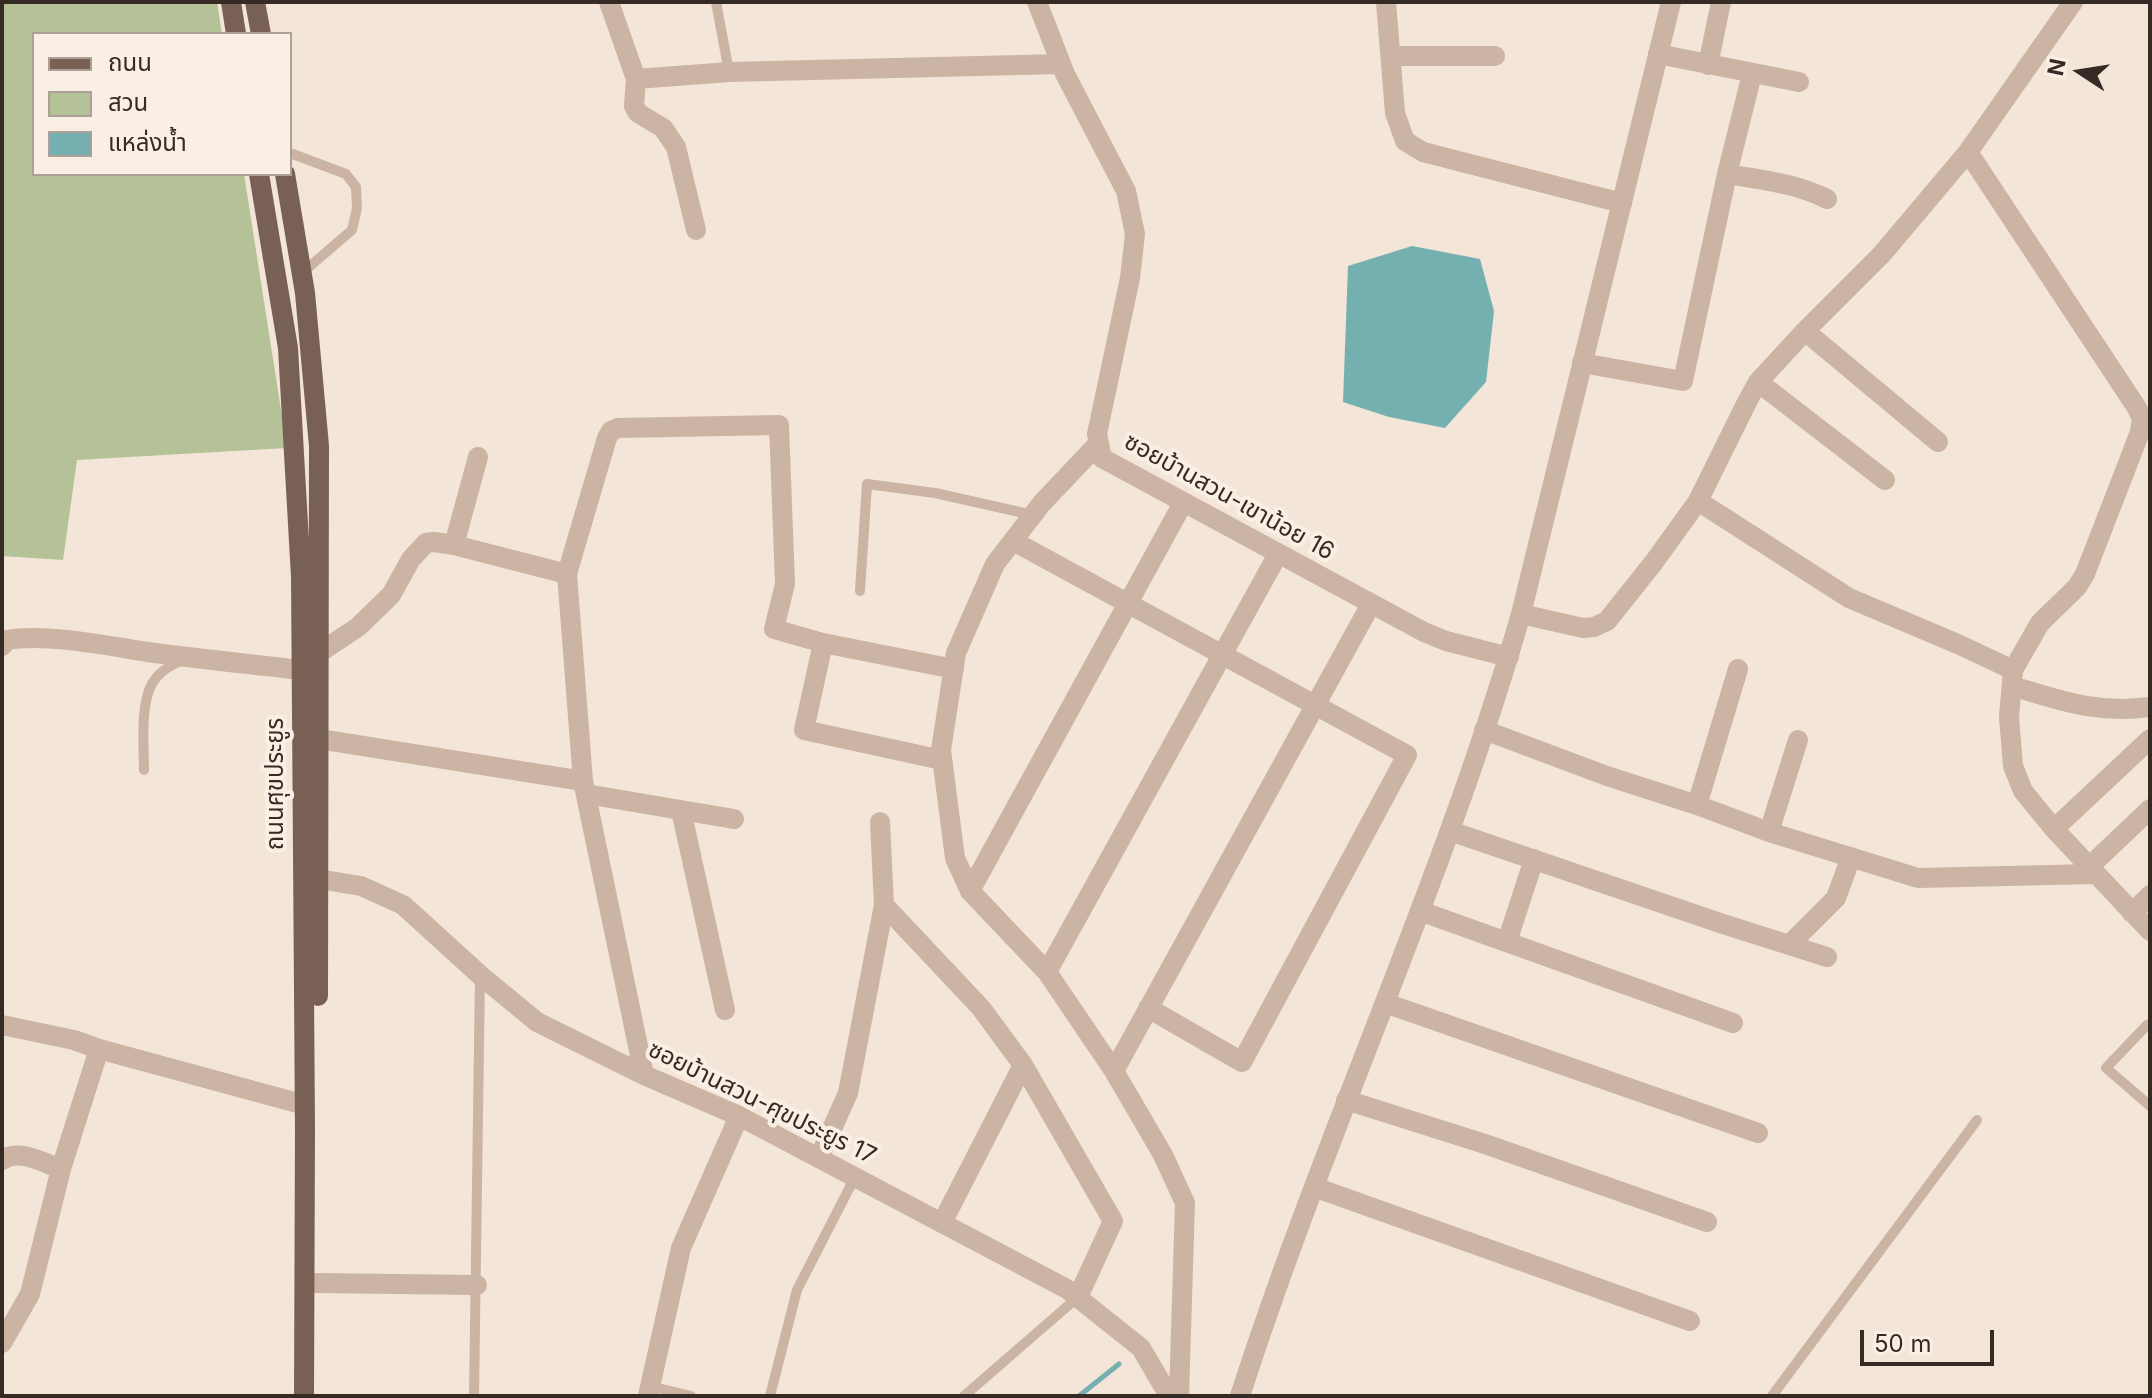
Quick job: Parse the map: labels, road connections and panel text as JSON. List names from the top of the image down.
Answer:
{
  "streets": {
    "main road": ["ถนนศุขประยูร"],
    "street": ["ซอยบ้านสวน-เขาน้อย 16", "ซอยบ้านสวน-ศุขประยูร 17"]
  },
  "crossings": [
    ["ถนนศุขประยูร", "ซอยบ้านสวน-ศุขประยูร 17"]
  ],
  "legend": ["ถนน", "สวน", "แหล่งน้ำ"],
  "scale_bar": "50 m",
  "north": "left"
}
